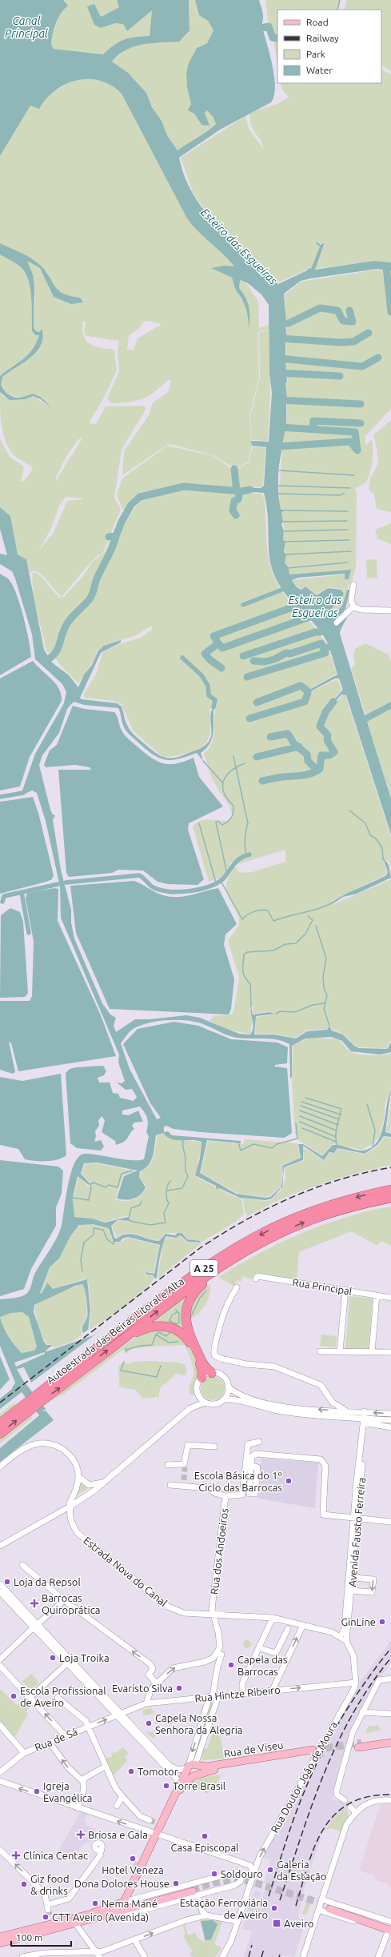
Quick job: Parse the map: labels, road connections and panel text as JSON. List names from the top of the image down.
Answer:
{
  "streets": {
    "highway": ["A 25", "Autoestrada das Beiras Litoral e Alta"],
    "main road": ["Rua de Viseu"],
    "street": [
      "Rua Principal",
      "Avenida Fausto Ferreira",
      "Rua dos Andoeiros",
      "Estrada Nova do Canal",
      "Rua Hintze Ribeiro",
      "Rua de Sá",
      "Rua Doutor João de Moura"
    ]
  },
  "crossings": [
    ["Avenida Fausto Ferreira", "Rua dos Andoeiros"],
    ["Avenida Fausto Ferreira", "Estrada Nova do Canal"],
    ["Rua dos Andoeiros", "Estrada Nova do Canal"],
    ["Rua dos Andoeiros", "Rua Hintze Ribeiro"],
    ["Estrada Nova do Canal", "Rua Hintze Ribeiro"],
    ["Estrada Nova do Canal", "Rua Doutor João de Moura"],
    ["Rua Hintze Ribeiro", "Rua de Sá"],
    ["Rua Hintze Ribeiro", "Rua Doutor João de Moura"]
  ],
  "one_way": ["Rua Doutor João de Moura"],
  "water": ["Canal Principal", "Esteiro das Esgueiras"],
  "places": {
    "other": [
      "Escola Básica do 1º Ciclo das Barrocas",
      "Loja da Repsol",
      "GinLine",
      "Loja Troika",
      "Capela das Barrocas",
      "Evaristo Silva",
      "Escola Profissional de Aveiro",
      "Capela Nossa Senhora da Alegria",
      "Tomotor",
      "Torre Brasil",
      "Igreja Evangélica",
      "Casa Episcopal",
      "Hotel Veneza",
      "Galeria da Estação",
      "Soldouro",
      "Dona Dolores House",
      "Giz food & drinks",
      "Nema Mané",
      "Estação Ferroviária de Aveiro",
      "CTT Aveiro (Avenida)"
    ],
    "health": ["Barrocas Quiroprática", "Briosa e Gala", "Clínica Centac"],
    "transit": ["Aveiro"]
  },
  "legend": [
    "Road",
    "Railway",
    "Park",
    "Water"
  ],
  "scale_bar": "100 m"
}
